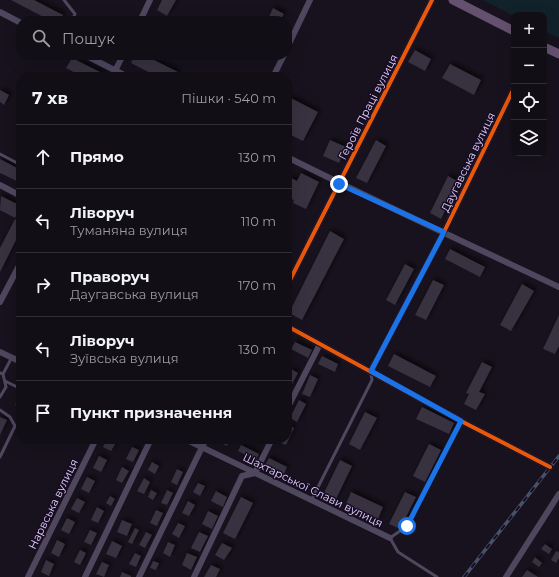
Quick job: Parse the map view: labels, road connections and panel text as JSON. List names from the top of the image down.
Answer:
{
  "streets": {
    "street": [
      "Героїв Праці вулиця",
      "Даугавська вулиця",
      "Шахтарської Слави вулиця",
      "Нарвська вулиця"
    ]
  },
  "crossings": [
    ["Даугавська вулиця", "Шахтарської Слави вулиця"]
  ],
  "page": {
    "map_buttons": ["+", "−"],
    "search": "Пошук",
    "heading": ["7 хв", "Пішки · 540 m"],
    "list": [
      ["Прямо", "130 m"],
      ["Ліворуч", "Туманяна вулиця", "110 m"],
      ["Праворуч", "Даугавська вулиця", "170 m"],
      ["Ліворуч", "Зуївська вулиця", "130 m"],
      "Пункт призначення"
    ]
  }
}
